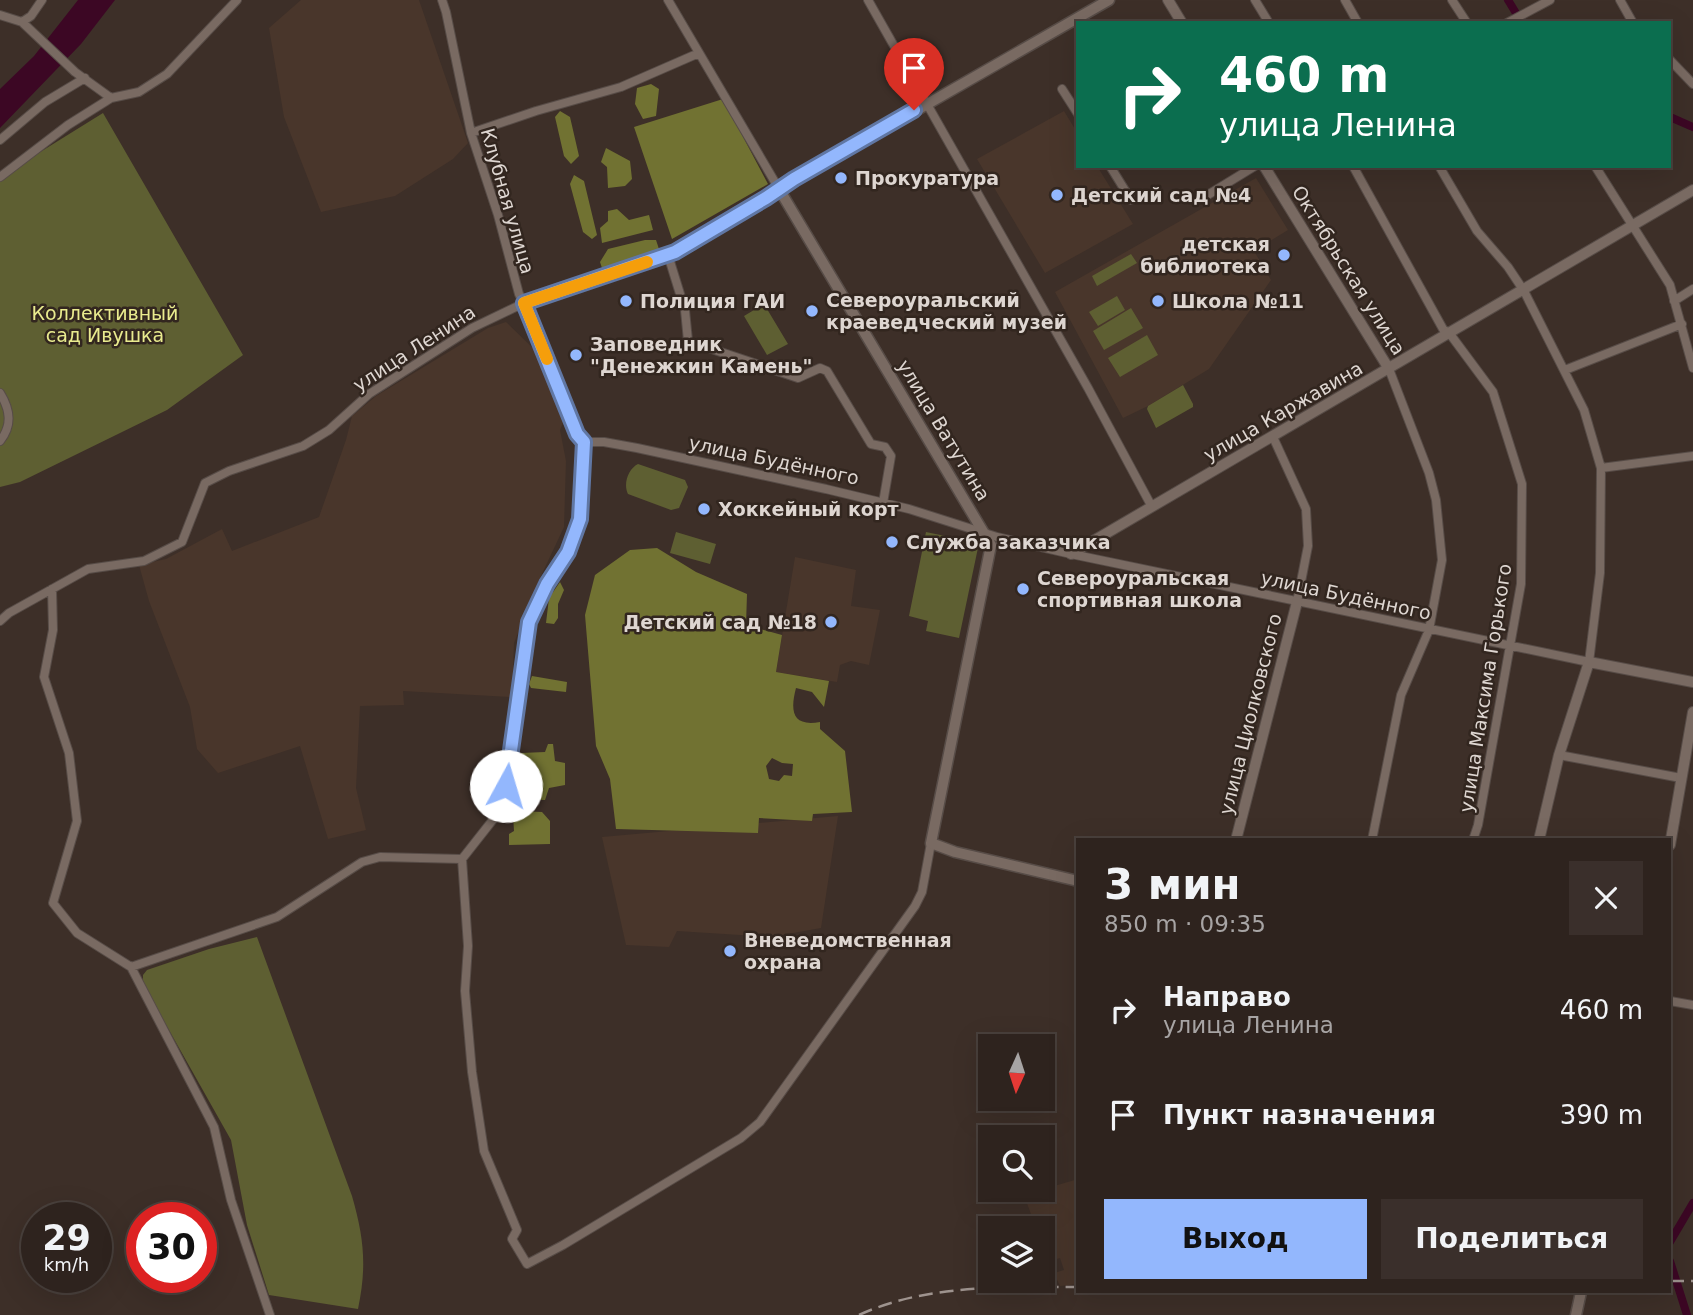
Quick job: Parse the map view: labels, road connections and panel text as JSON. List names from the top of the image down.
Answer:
{
  "streets": {
    "main road": ["улица Ленина", "улица Ватутина"],
    "street": [
      "Клубная улица",
      "Октябрьская улица",
      "улица Каржавина",
      "улица Будённого",
      "улица Максима Горького",
      "улица Циолковского"
    ]
  },
  "crossings": [
    ["Клубная улица", "улица Ленина"],
    ["Клубная улица", "улица Будённого"],
    ["Октябрьская улица", "улица Каржавина"],
    ["Октябрьская улица", "улица Будённого"],
    ["улица Ленина", "улица Ватутина"],
    ["улица Каржавина", "улица Будённого"],
    ["улица Каржавина", "улица Максима Горького"],
    ["улица Каржавина", "улица Циолковского"],
    ["улица Ватутина", "улица Будённого"],
    ["улица Будённого", "улица Максима Горького"],
    ["улица Будённого", "улица Циолковского"]
  ],
  "parks": ["Коллективный сад Ивушка"],
  "places": [
    "Прокуратура",
    "Детский сад №4",
    "детская библиотека",
    "Полиция ГАИ",
    "Школа №11",
    "Североуральский краеведческий музей",
    "Заповедник \"Денежкин Камень\"",
    "Хоккейный корт",
    "Служба заказчика",
    "Североуральская спортивная школа",
    "Детский сад №18",
    "Вневедомственная охрана"
  ],
  "north": "bottom",
  "page": {
    "turn": ["460 m", "улица Ленина"],
    "heading": ["3 мин", "850 m · 09:35"],
    "list": [
      {
        "name": "Направо",
        "note": "улица Ленина",
        "value": "460 m"
      },
      {
        "name": "Пункт назначения",
        "value": "390 m"
      }
    ],
    "buttons": ["Выход", "Поделиться"],
    "speed": "29 km/h",
    "limit": "30"
  }
}
